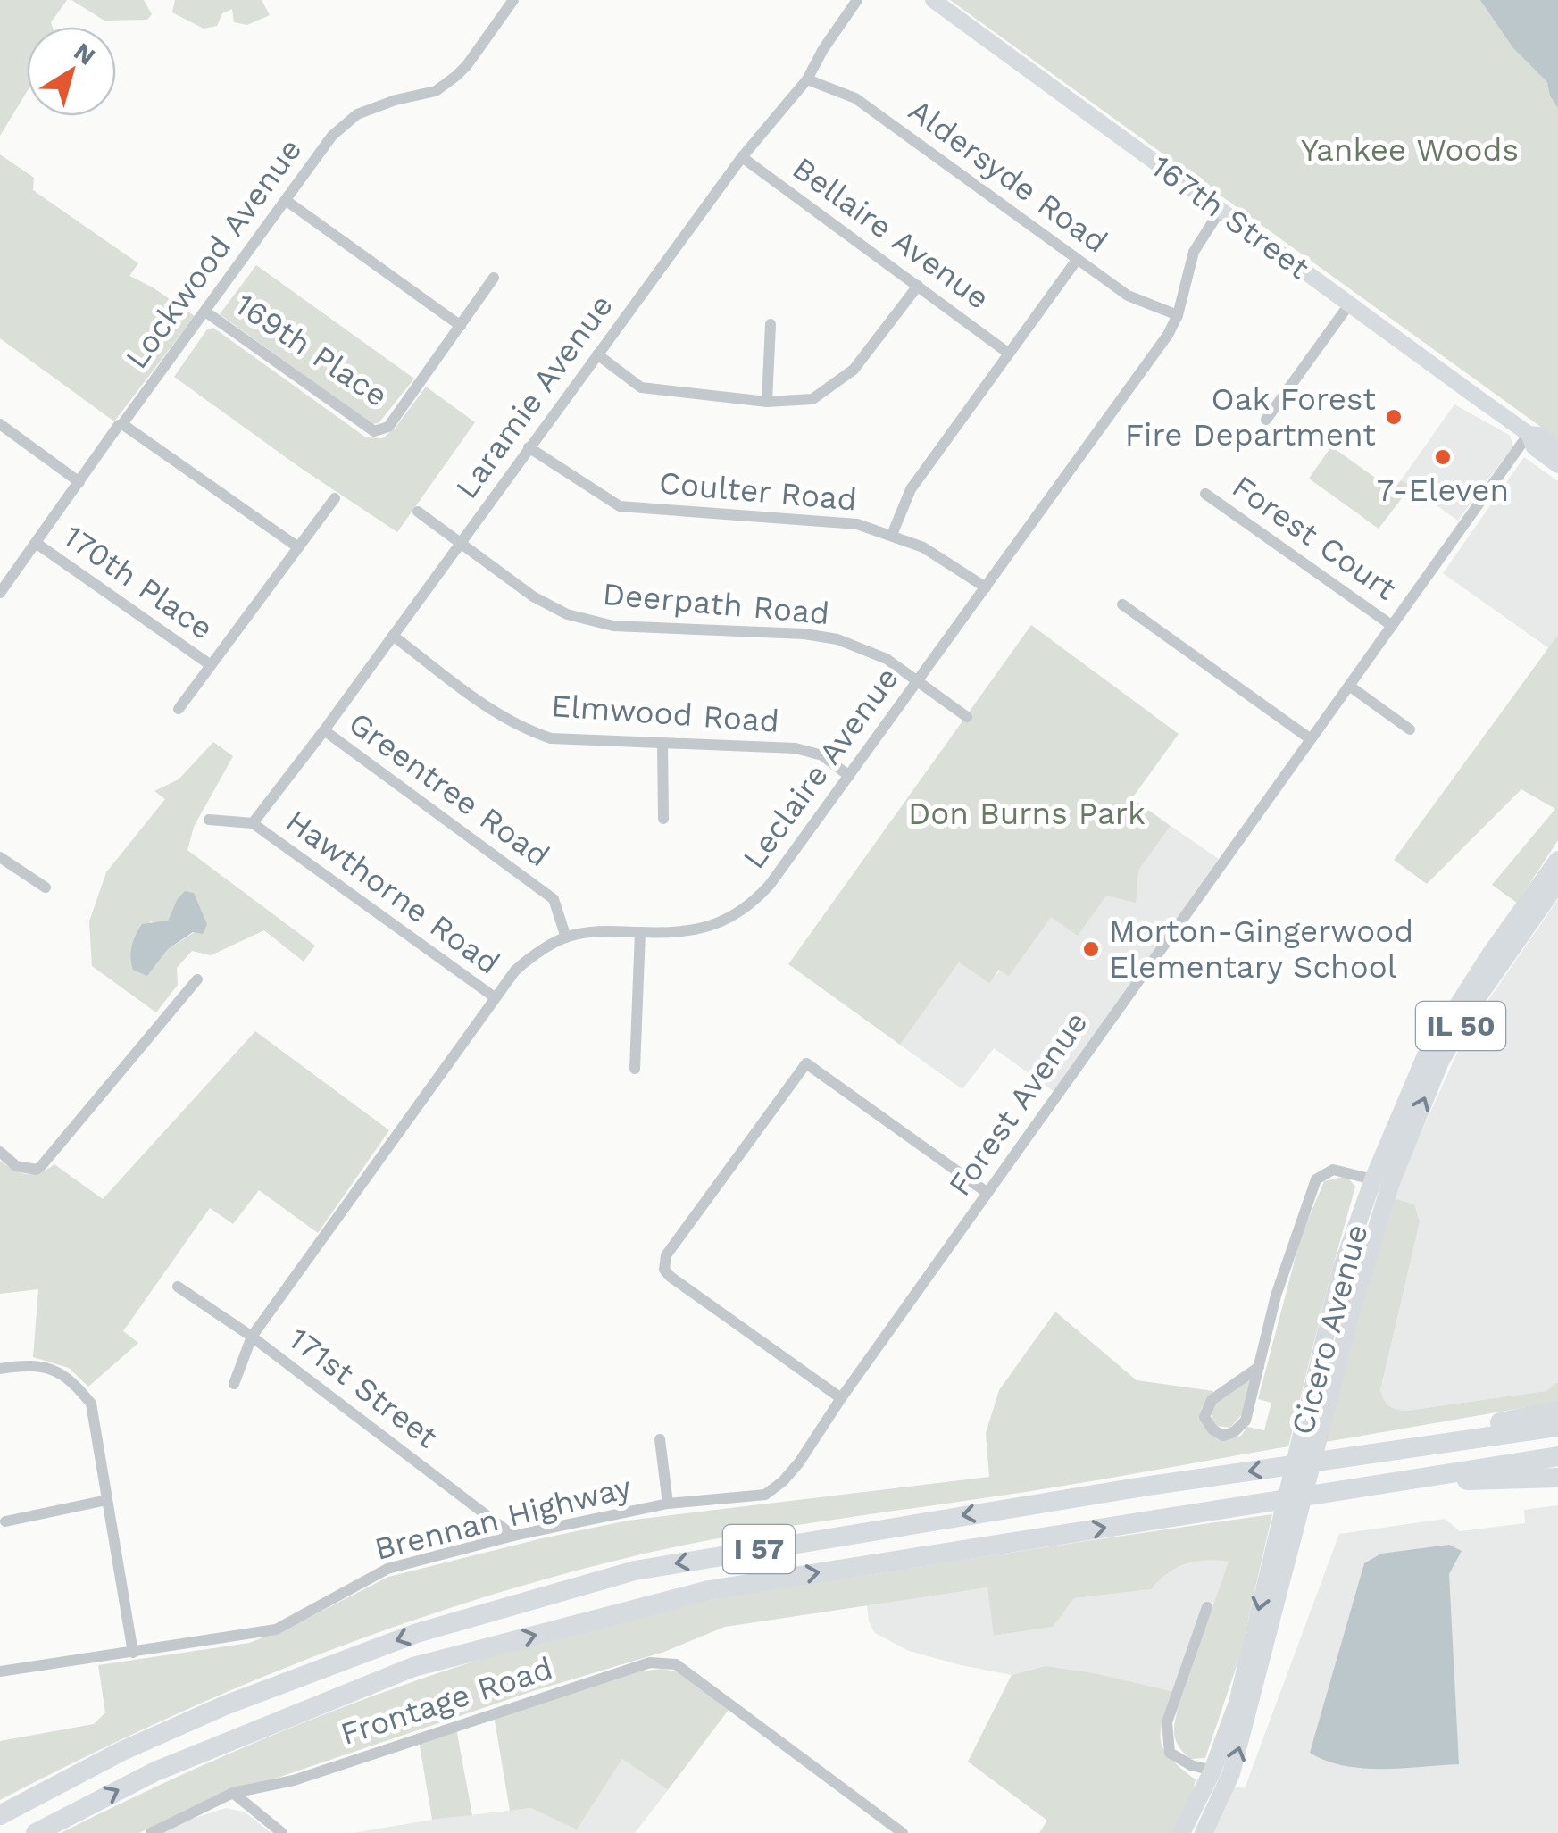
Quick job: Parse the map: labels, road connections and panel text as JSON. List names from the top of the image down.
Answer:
{
  "streets": {
    "highway": ["I 57"],
    "main road": ["167th Street", "IL 50", "Cicero Avenue"],
    "street": [
      "Aldersyde Road",
      "Bellaire Avenue",
      "Lockwood Avenue",
      "169th Place",
      "Laramie Avenue",
      "Coulter Road",
      "Forest Court",
      "170th Place",
      "Deerpath Road",
      "Elmwood Road",
      "Leclaire Avenue",
      "Greentree Road",
      "Hawthorne Road",
      "Forest Avenue",
      "171st Street",
      "Brennan Highway",
      "Frontage Road"
    ]
  },
  "crossings": [
    ["Aldersyde Road", "Laramie Avenue"],
    ["Aldersyde Road", "Leclaire Avenue"],
    ["167th Street", "Leclaire Avenue"],
    ["167th Street", "Forest Avenue"],
    ["Bellaire Avenue", "Laramie Avenue"],
    ["Lockwood Avenue", "169th Place"],
    ["Lockwood Avenue", "170th Place"],
    ["Laramie Avenue", "Coulter Road"],
    ["Laramie Avenue", "Deerpath Road"],
    ["Laramie Avenue", "Elmwood Road"],
    ["Laramie Avenue", "Greentree Road"],
    ["Laramie Avenue", "Hawthorne Road"],
    ["Coulter Road", "Leclaire Avenue"],
    ["Forest Court", "Forest Avenue"],
    ["Deerpath Road", "Leclaire Avenue"],
    ["Elmwood Road", "Leclaire Avenue"],
    ["Leclaire Avenue", "Greentree Road"],
    ["Leclaire Avenue", "Hawthorne Road"],
    ["Leclaire Avenue", "171st Street"],
    ["Forest Avenue", "Brennan Highway"],
    ["171st Street", "Brennan Highway"]
  ],
  "parks": ["Yankee Woods", "Don Burns Park"],
  "places": ["Oak Forest Fire Department", "7-Eleven", "Morton-Gingerwood Elementary School"],
  "north": "top right"
}
